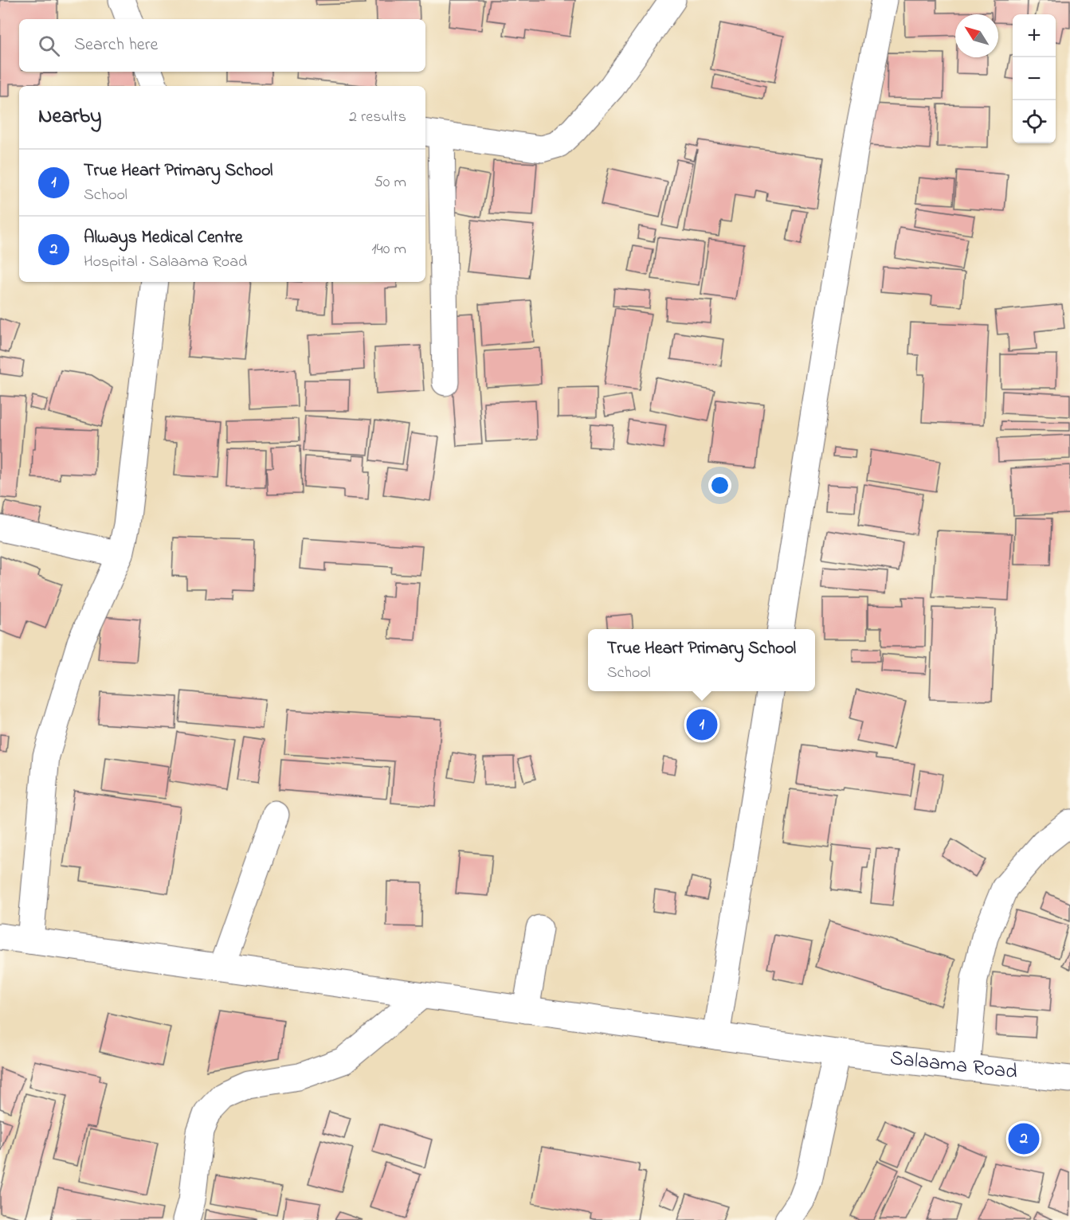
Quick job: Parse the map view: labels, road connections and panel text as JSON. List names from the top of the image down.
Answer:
{
  "streets": {
    "street": ["Salaama Road"]
  },
  "north": "top left",
  "page": {
    "map_buttons": ["+", "−"],
    "search": "Search here",
    "heading": ["Nearby", "2 results"],
    "list": [
      {
        "mark": "1",
        "name": "True Heart Primary School",
        "note": "School",
        "value": "50 m"
      },
      {
        "mark": "2",
        "name": "Always Medical Centre",
        "note": "Hospital · Salaama Road",
        "value": "140 m"
      }
    ],
    "popup": ["True Heart Primary School", "School"],
    "pins": ["1", "2"]
  }
}
